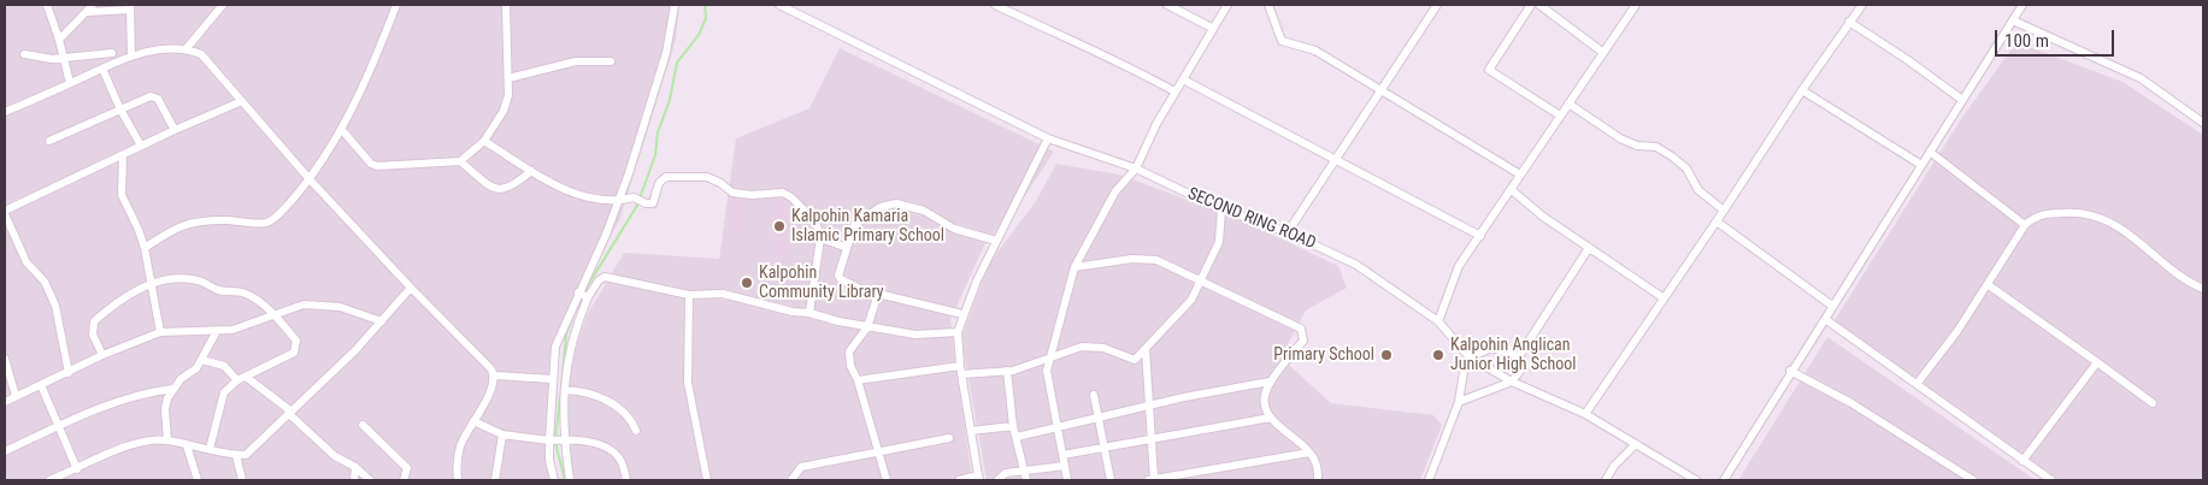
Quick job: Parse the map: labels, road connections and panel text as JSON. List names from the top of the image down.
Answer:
{
  "streets": {
    "street": ["SECOND RING ROAD"]
  },
  "places": [
    "Kalpohin Kamaria Islamic Primary School",
    "Kalpohin Community Library",
    "Primary School",
    "Kalpohin Anglican Junior High School"
  ],
  "scale_bar": "100 m"
}
